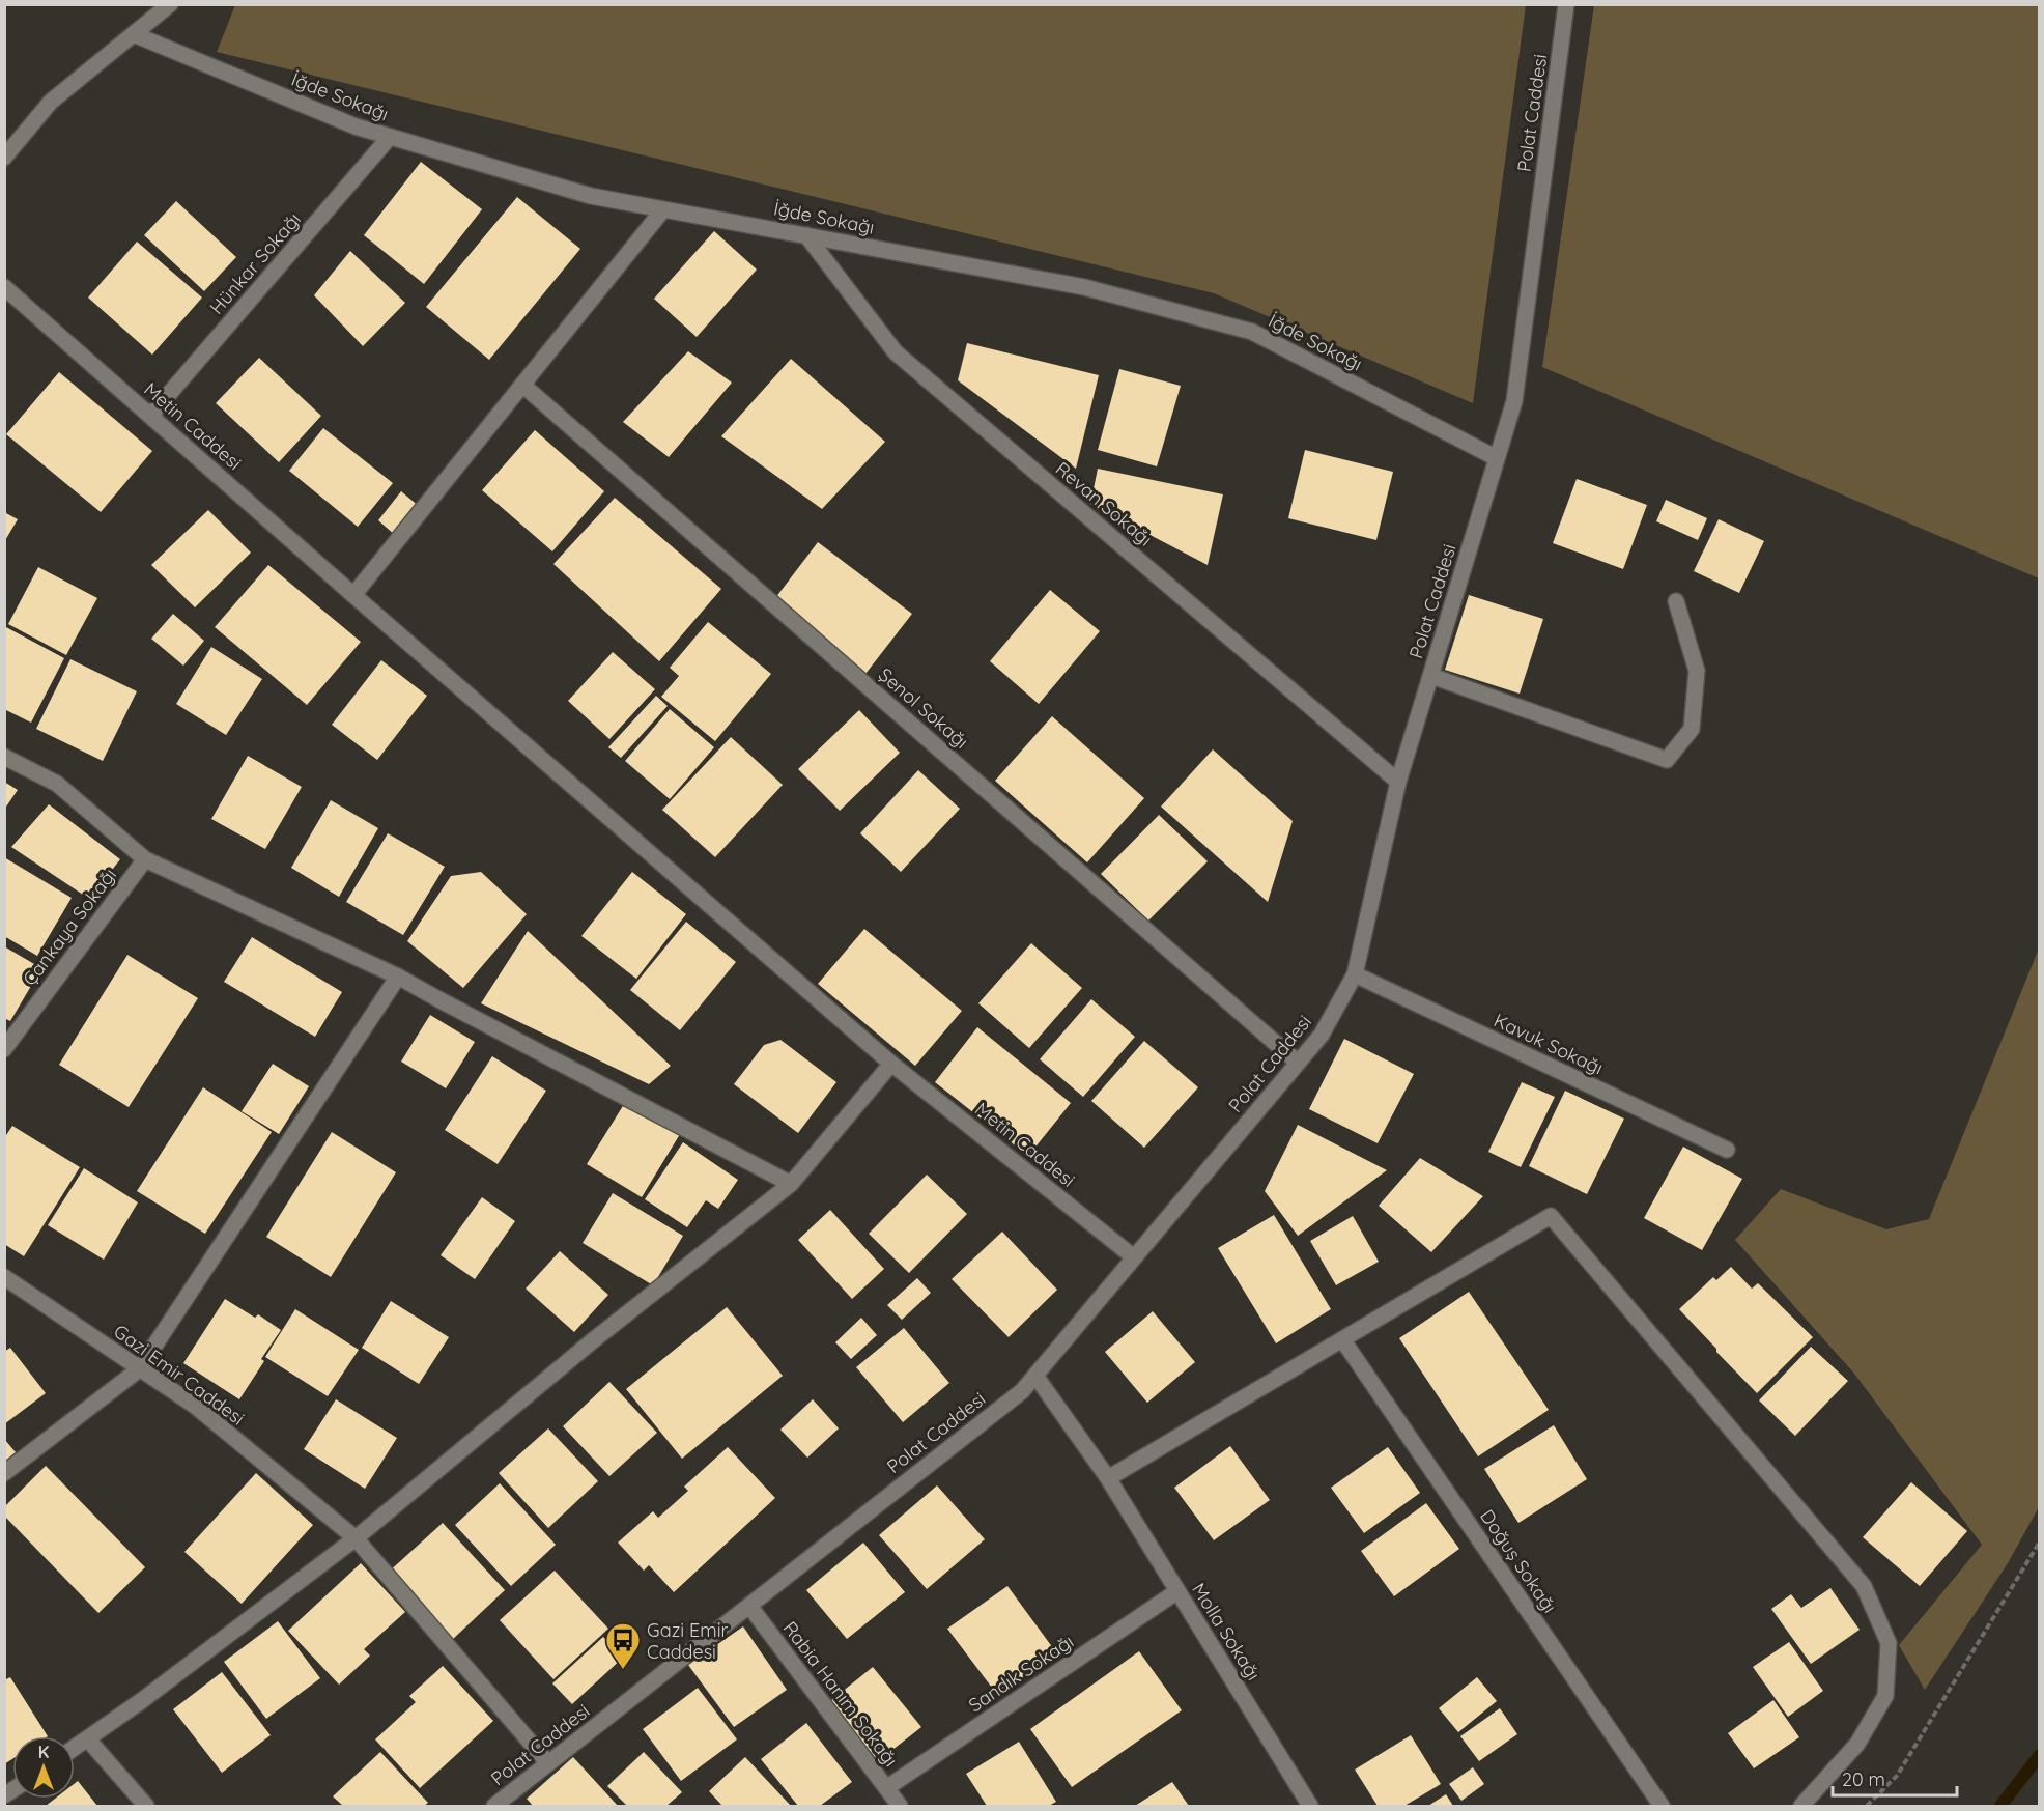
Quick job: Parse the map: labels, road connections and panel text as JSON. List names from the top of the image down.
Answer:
{
  "streets": {
    "street": [
      "İğde Sokağı",
      "Polat Caddesi",
      "Hünkar Sokağı",
      "Metin Caddesi",
      "Revan Sokağı",
      "Şenol Sokağı",
      "Çankaya Sokağı",
      "Kavuk Sokağı",
      "Gazi Emir Caddesi",
      "Doğuş Sokağı",
      "Molla Sokağı",
      "Sandık Sokağı",
      "Rabia Hanım Sokağı"
    ]
  },
  "crossings": [
    ["İğde Sokağı", "Polat Caddesi"],
    ["İğde Sokağı", "Hünkar Sokağı"],
    ["İğde Sokağı", "Revan Sokağı"],
    ["Polat Caddesi", "Metin Caddesi"],
    ["Polat Caddesi", "Revan Sokağı"],
    ["Polat Caddesi", "Şenol Sokağı"],
    ["Polat Caddesi", "Kavuk Sokağı"],
    ["Polat Caddesi", "Gazi Emir Caddesi"],
    ["Polat Caddesi", "Molla Sokağı"],
    ["Polat Caddesi", "Rabia Hanım Sokağı"],
    ["Hünkar Sokağı", "Metin Caddesi"],
    ["Molla Sokağı", "Sandık Sokağı"],
    ["Sandık Sokağı", "Rabia Hanım Sokağı"]
  ],
  "places": {
    "bus stop": ["Gazi Emir Caddesi"]
  },
  "scale_bar": "20 m",
  "north": "top"
}
